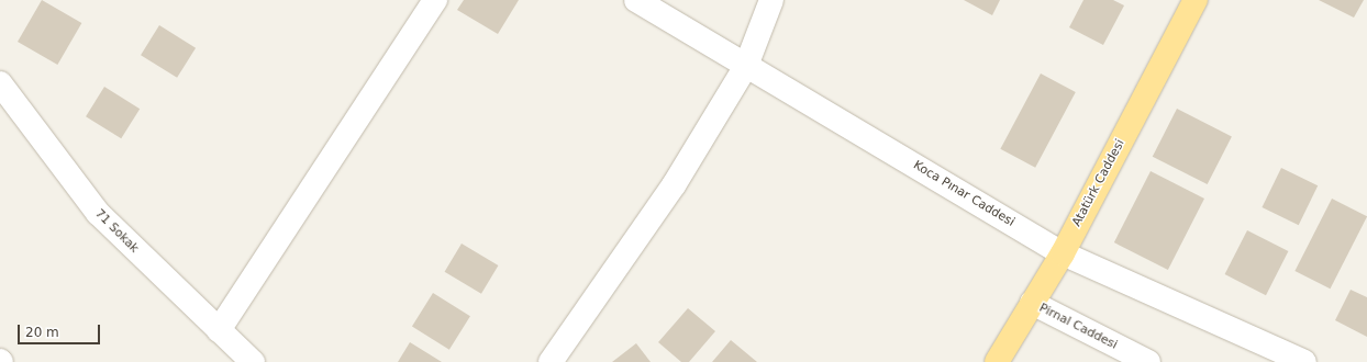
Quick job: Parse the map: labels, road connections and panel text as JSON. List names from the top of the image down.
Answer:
{
  "streets": {
    "main road": ["Atatürk Caddesi"],
    "street": ["Koca Pınar Caddesi", "71 Sokak", "Pirnal Caddesi"]
  },
  "crossings": [
    ["Atatürk Caddesi", "Koca Pınar Caddesi"],
    ["Atatürk Caddesi", "Pirnal Caddesi"]
  ],
  "scale_bar": "20 m"
}
